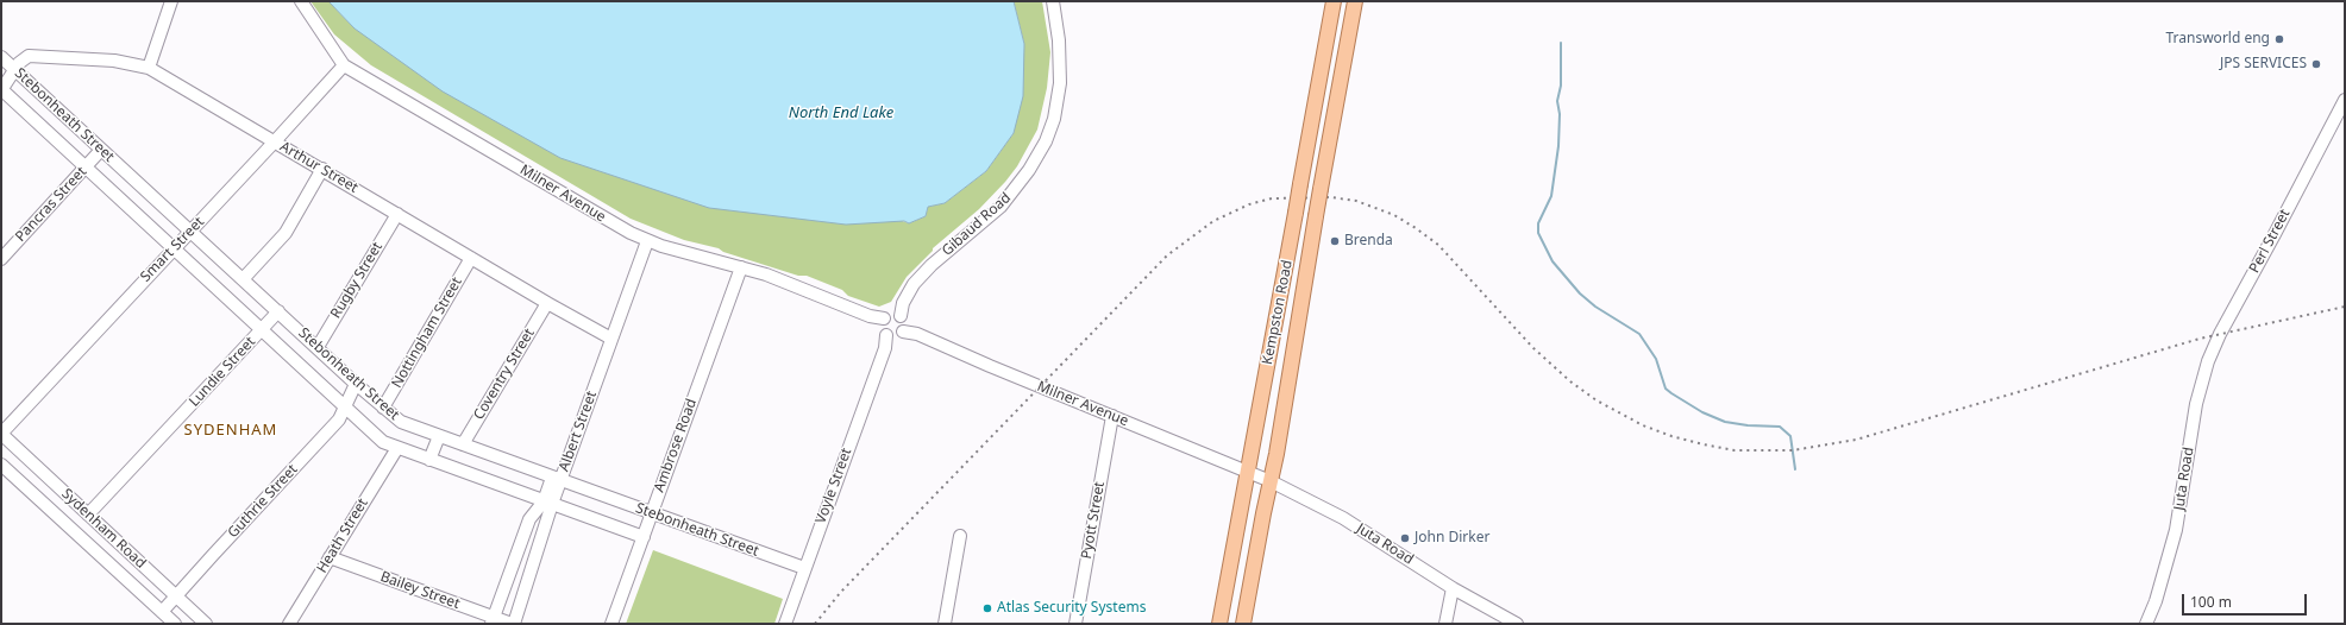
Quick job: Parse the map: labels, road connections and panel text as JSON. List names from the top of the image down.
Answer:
{
  "streets": {
    "main road": ["Kempston Road"],
    "street": [
      "Stebonheath Street",
      "Arthur Street",
      "Milner Avenue",
      "Pancras Street",
      "Gibaud Road",
      "Perl Street",
      "Smart Street",
      "Rugby Street",
      "Nottingham Street",
      "Lundie Street",
      "Coventry Street",
      "Albert Street",
      "Ambrose Road",
      "Juta Road",
      "Voyle Street",
      "Guthrie Street",
      "Pyott Street",
      "Sydenham Road",
      "Heath Street",
      "Bailey Street"
    ]
  },
  "crossings": [
    ["Stebonheath Street", "Arthur Street"],
    ["Stebonheath Street", "Pancras Street"],
    ["Stebonheath Street", "Smart Street"],
    ["Stebonheath Street", "Rugby Street"],
    ["Stebonheath Street", "Nottingham Street"],
    ["Stebonheath Street", "Lundie Street"],
    ["Stebonheath Street", "Coventry Street"],
    ["Stebonheath Street", "Albert Street"],
    ["Stebonheath Street", "Ambrose Road"],
    ["Stebonheath Street", "Voyle Street"],
    ["Stebonheath Street", "Guthrie Street"],
    ["Stebonheath Street", "Heath Street"],
    ["Arthur Street", "Smart Street"],
    ["Arthur Street", "Rugby Street"],
    ["Arthur Street", "Nottingham Street"],
    ["Arthur Street", "Coventry Street"],
    ["Arthur Street", "Albert Street"],
    ["Milner Avenue", "Gibaud Road"],
    ["Milner Avenue", "Smart Street"],
    ["Milner Avenue", "Kempston Road"],
    ["Milner Avenue", "Albert Street"],
    ["Milner Avenue", "Ambrose Road"],
    ["Milner Avenue", "Juta Road"],
    ["Milner Avenue", "Voyle Street"],
    ["Milner Avenue", "Pyott Street"],
    ["Gibaud Road", "Voyle Street"],
    ["Perl Street", "Juta Road"],
    ["Smart Street", "Sydenham Road"],
    ["Kempston Road", "Juta Road"],
    ["Lundie Street", "Sydenham Road"],
    ["Albert Street", "Bailey Street"],
    ["Guthrie Street", "Sydenham Road"],
    ["Heath Street", "Bailey Street"]
  ],
  "districts": ["SYDENHAM"],
  "water": ["North End Lake"],
  "places": [
    "Transworld eng",
    "JPS SERVICES",
    "Brenda",
    "John Dirker",
    "Atlas Security Systems"
  ],
  "scale_bar": "100 m"
}
